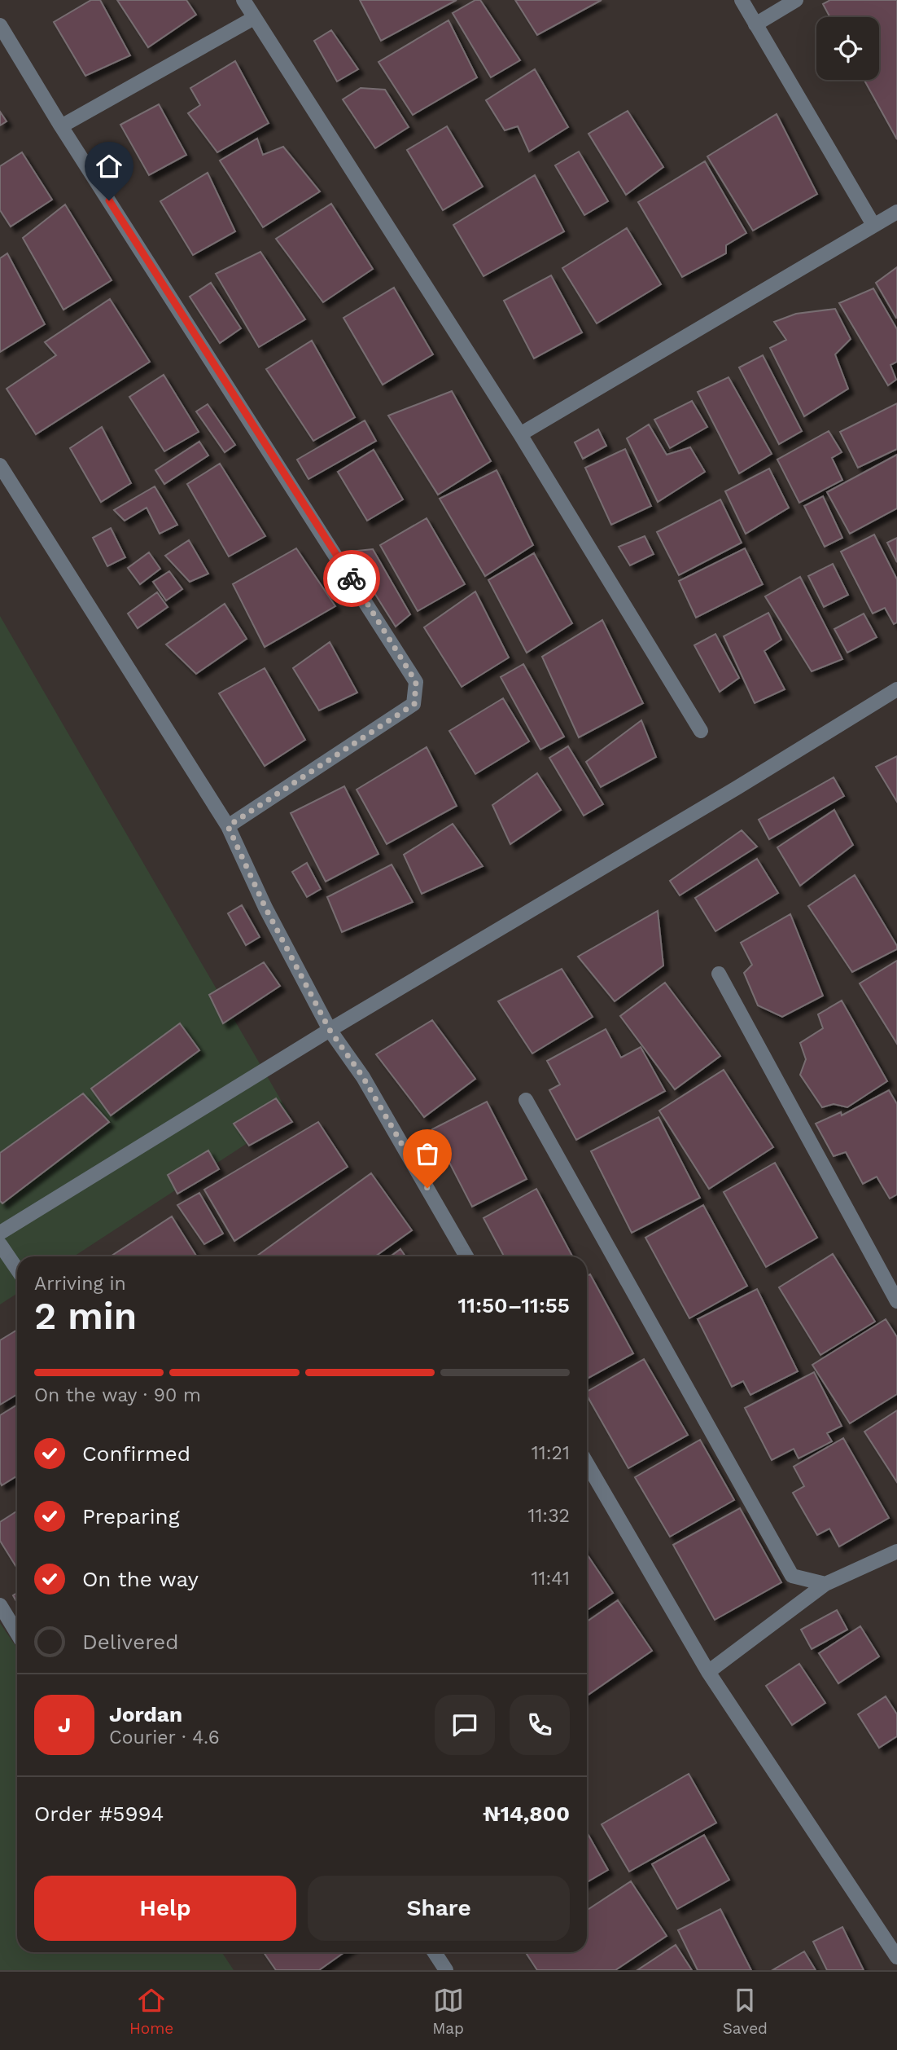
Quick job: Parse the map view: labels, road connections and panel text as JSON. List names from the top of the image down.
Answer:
{
  "page": {
    "heading": ["2 min", "Arriving in", "11:50–11:55"],
    "panel": [
      "Jordan",
      "Courier · 4.6",
      "Order #5994",
      "₦14,800"
    ],
    "bar": "On the way · 90 m",
    "list": [
      ["Confirmed", "11:21"],
      ["Preparing", "11:32"],
      ["On the way", "11:41"],
      "Delivered"
    ],
    "round": "J",
    "buttons": ["Help", "Share"],
    "tabs": ["Home", "Map", "Saved"]
  }
}
